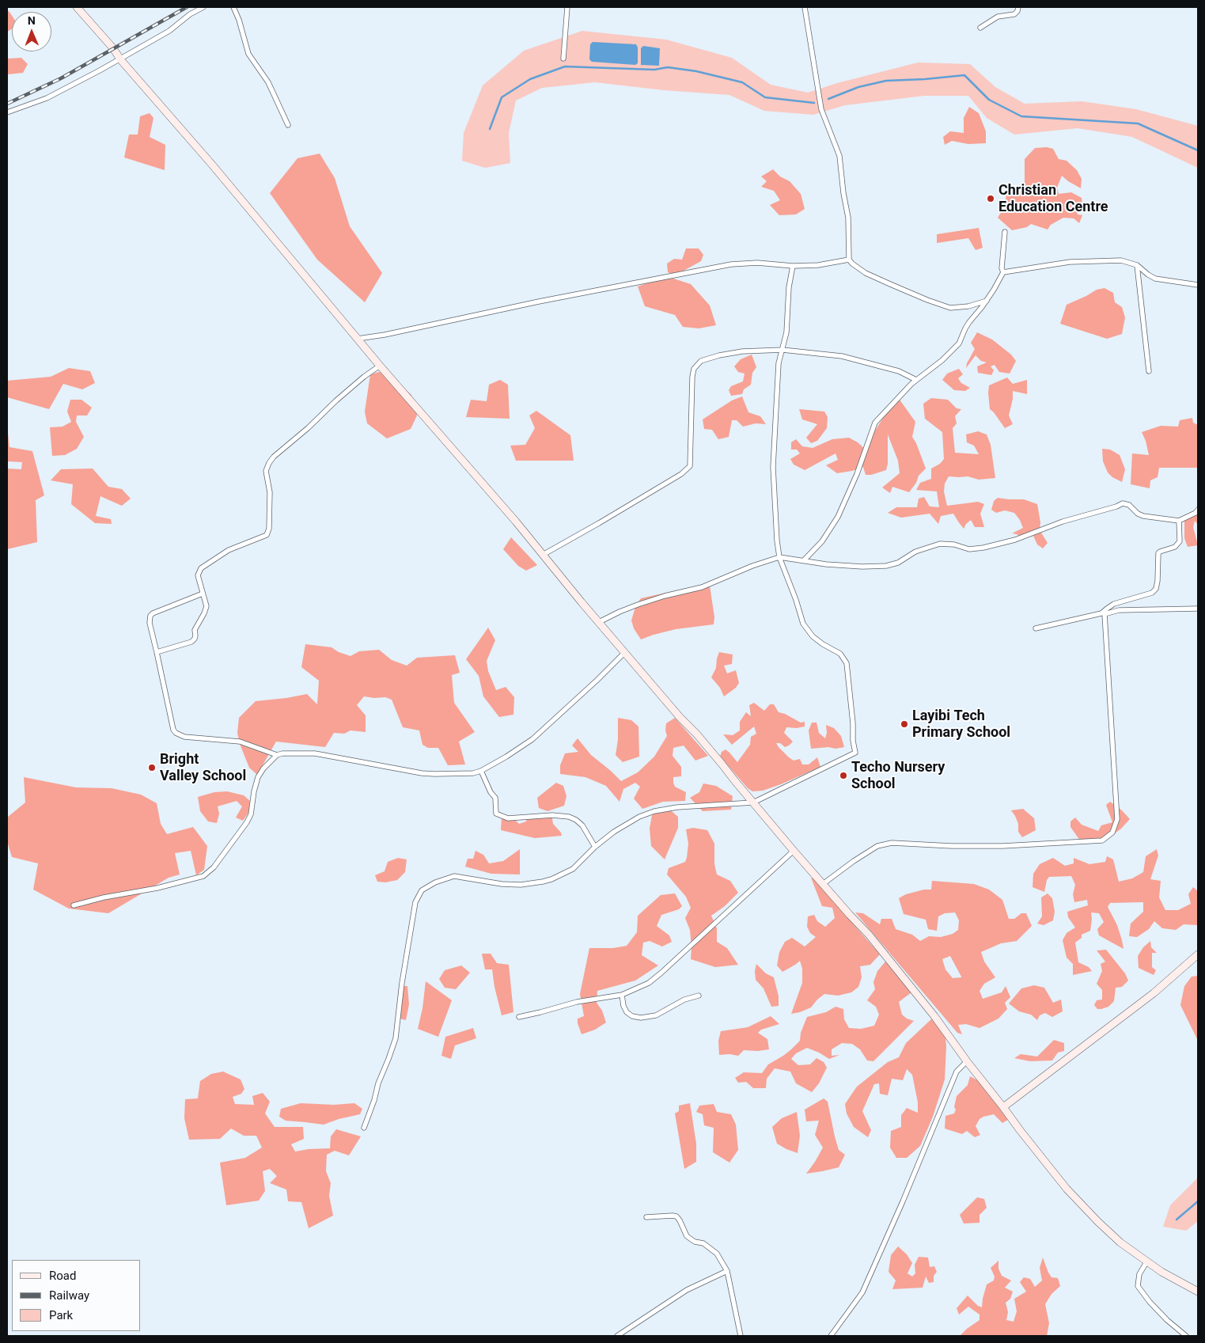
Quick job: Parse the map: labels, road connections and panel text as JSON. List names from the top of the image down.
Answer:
{
  "places": [
    "Christian Education Centre",
    "Layibi Tech Primary School",
    "Bright Valley School",
    "Techo Nursery School"
  ],
  "legend": ["Road", "Railway", "Park"],
  "north": "top"
}
